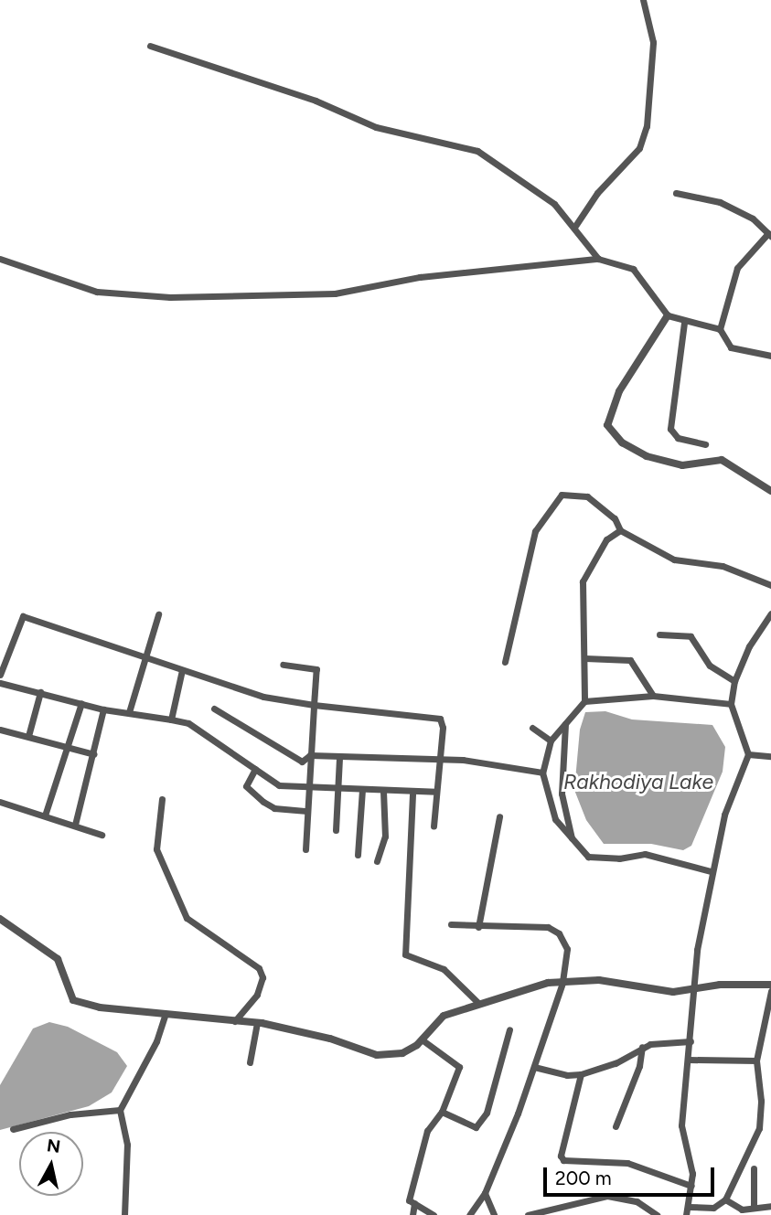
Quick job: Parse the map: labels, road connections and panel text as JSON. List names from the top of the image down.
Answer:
{
  "water": ["Rakhodiya Lake"],
  "scale_bar": "200 m",
  "north": "top"
}
